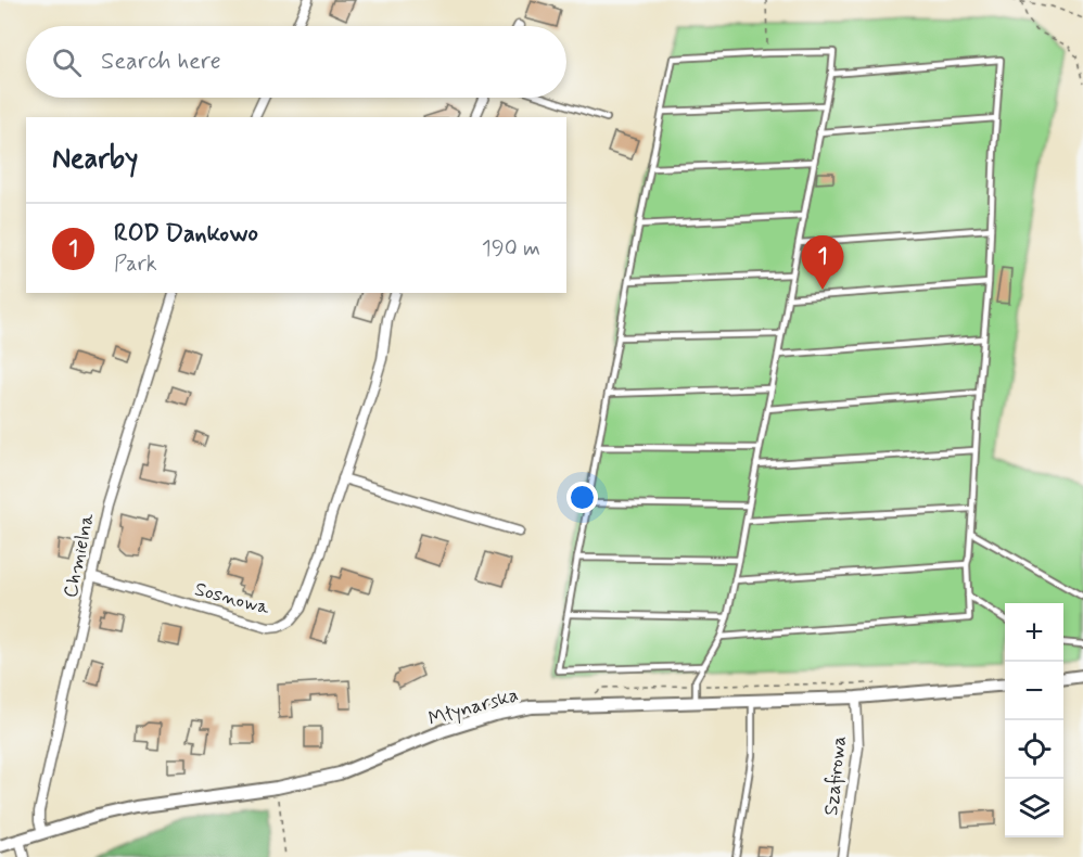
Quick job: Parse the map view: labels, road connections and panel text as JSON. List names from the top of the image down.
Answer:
{
  "streets": {
    "street": [
      "Chmielna",
      "Sosnowa",
      "Młynarska",
      "Szafirowa"
    ]
  },
  "crossings": [
    ["Chmielna", "Sosnowa"],
    ["Chmielna", "Młynarska"],
    ["Młynarska", "Szafirowa"]
  ],
  "page": {
    "search": "Search here",
    "heading": "Nearby",
    "list": [
      {
        "mark": "1",
        "name": "ROD Dankowo",
        "note": "Park",
        "value": "190 m"
      }
    ],
    "pins": "1",
    "map_buttons": ["+", "−"]
  }
}
